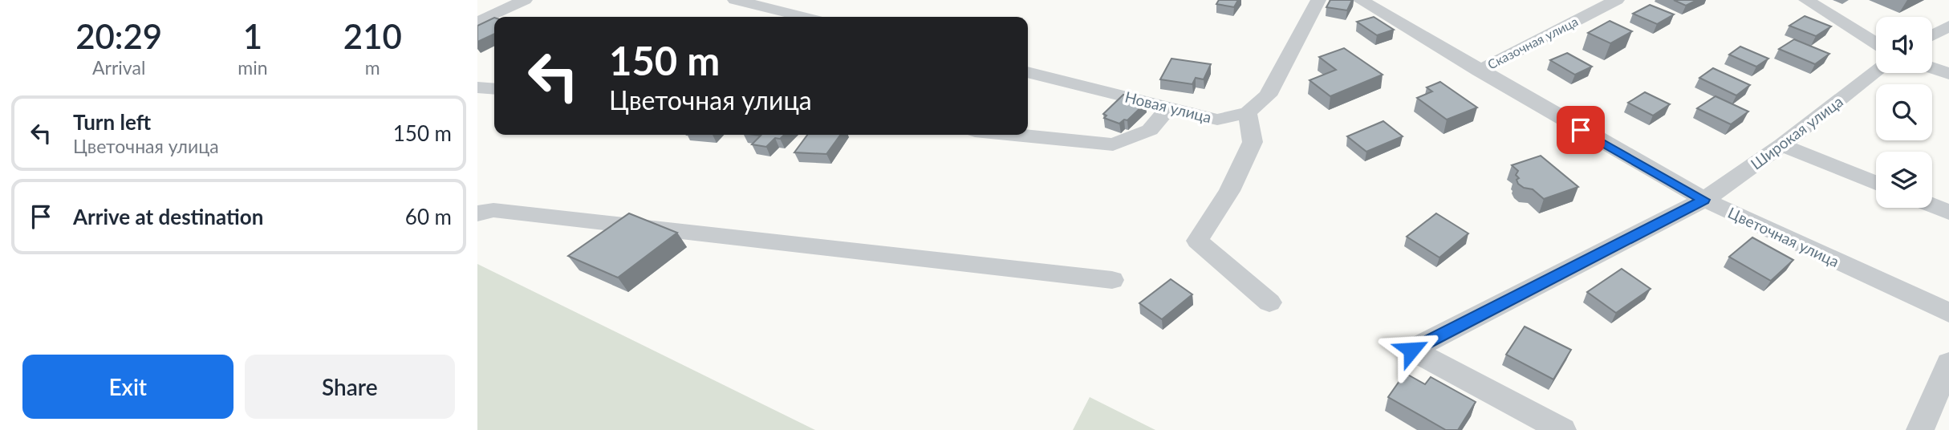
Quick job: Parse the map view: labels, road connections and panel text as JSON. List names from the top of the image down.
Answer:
{
  "streets": {
    "street": [
      "Сказочная улица",
      "Новая улица",
      "Широкая улица",
      "Цветочная улица"
    ]
  },
  "crossings": [
    ["Сказочная улица", "Цветочная улица"],
    ["Широкая улица", "Цветочная улица"]
  ],
  "page": {
    "eta": [
      "20:29",
      "Arrival",
      "1",
      "min",
      "210",
      "m"
    ],
    "turn": ["150 m", "Цветочная улица"],
    "list": [
      {
        "name": "Turn left",
        "note": "Цветочная улица",
        "value": "150 m"
      },
      {
        "name": "Arrive at destination",
        "value": "60 m"
      }
    ],
    "buttons": ["Exit", "Share"]
  }
}
